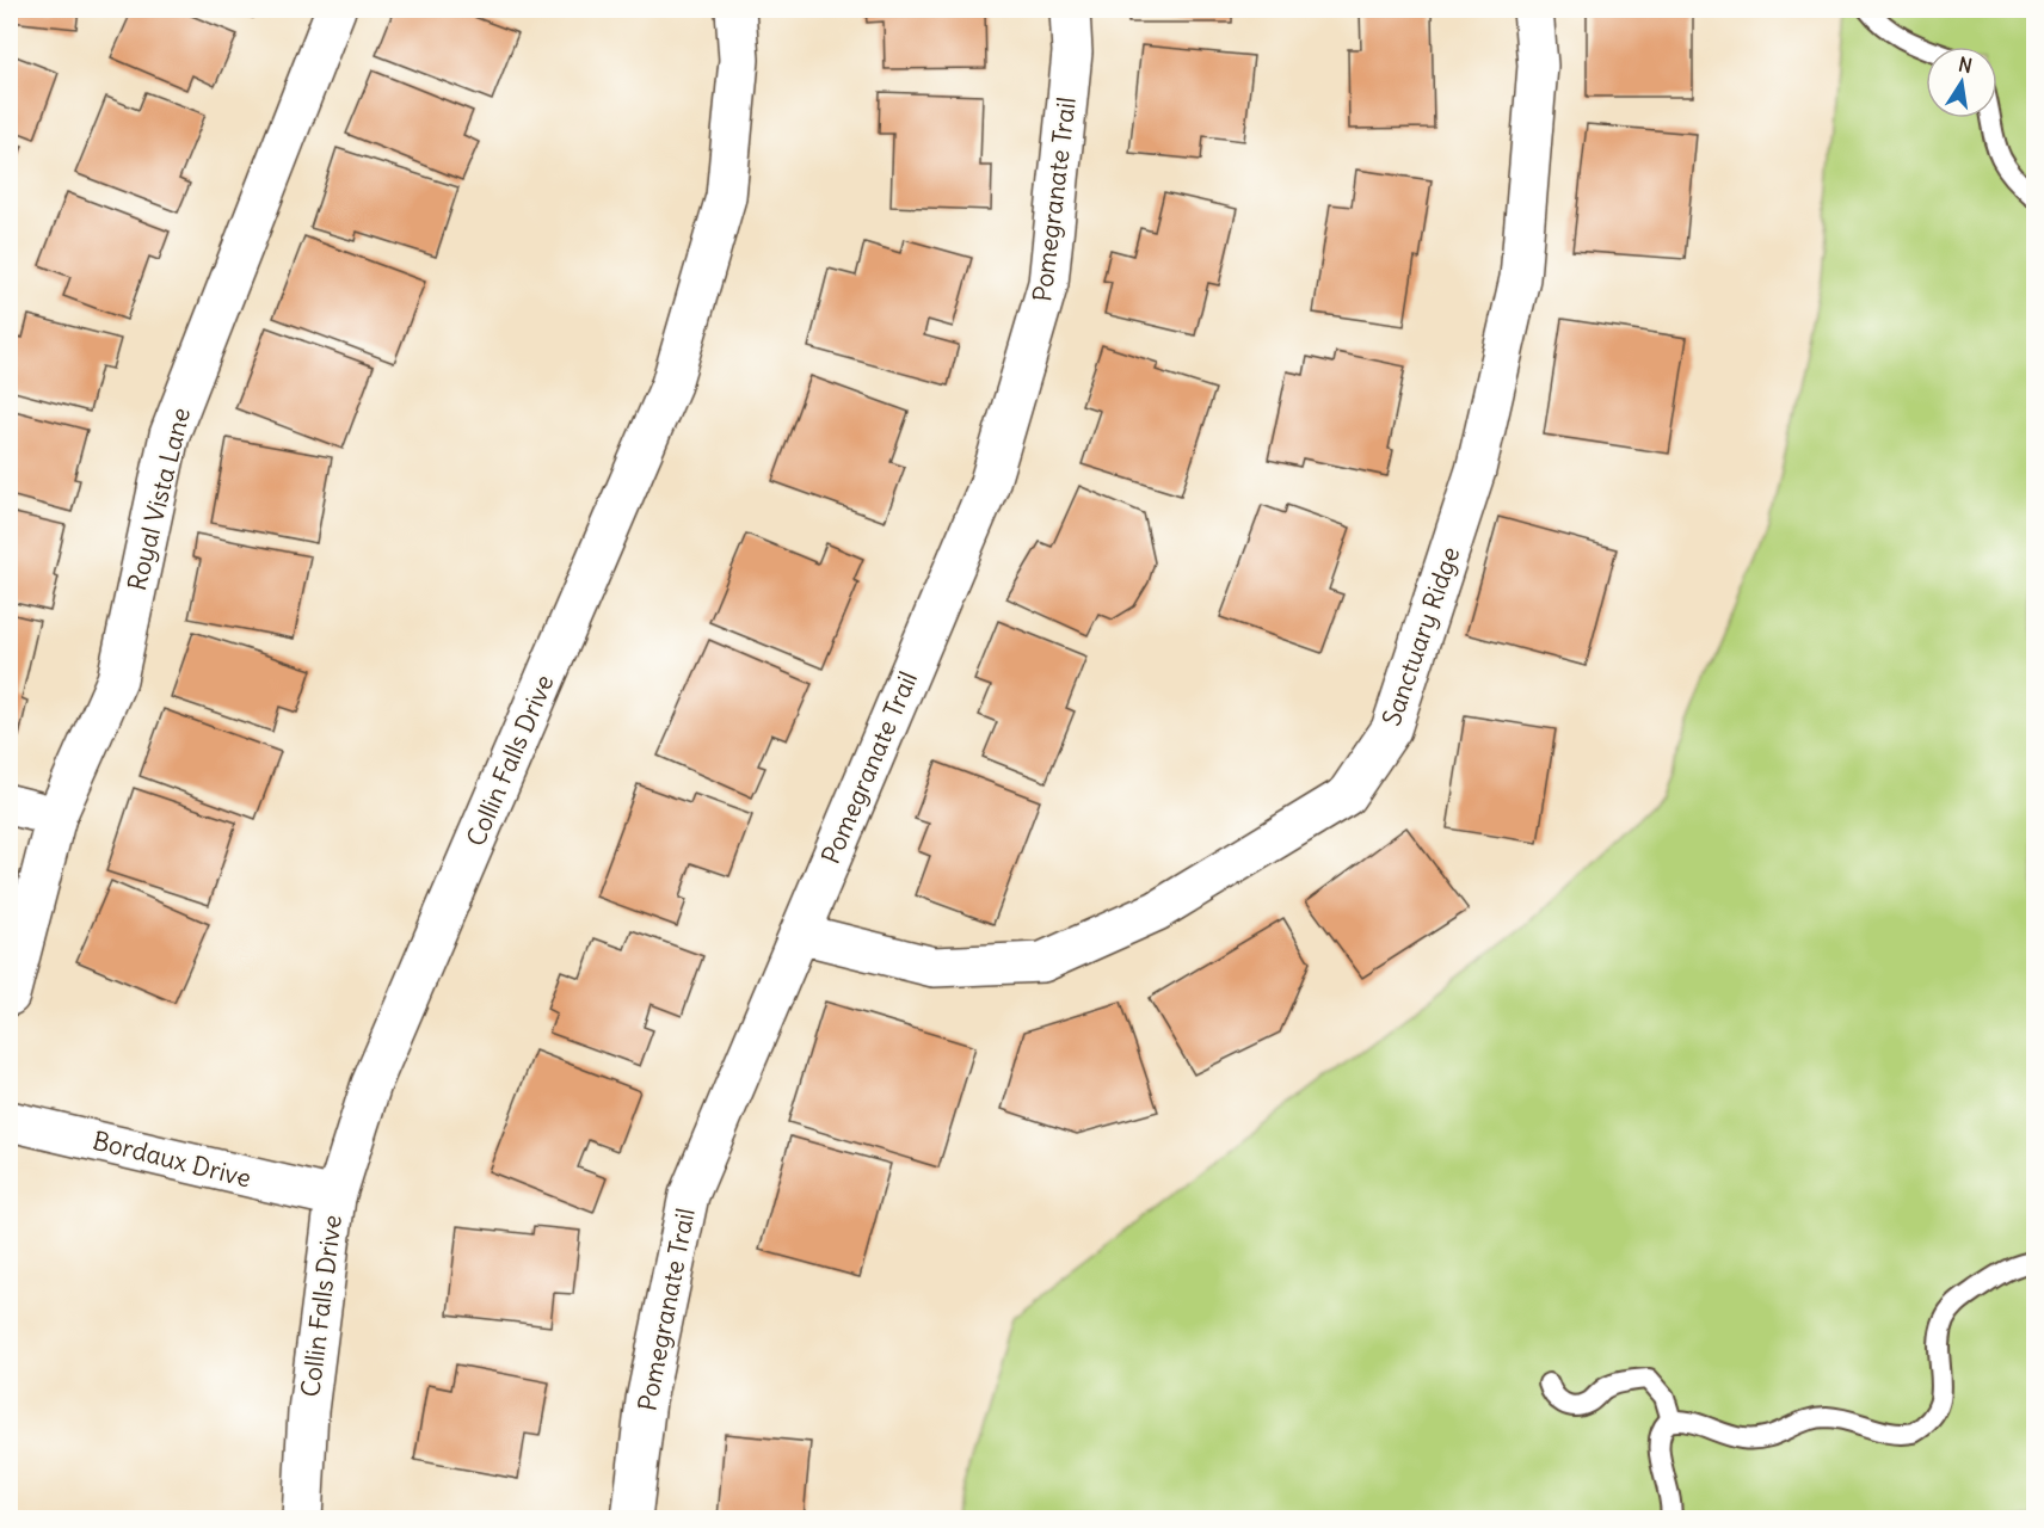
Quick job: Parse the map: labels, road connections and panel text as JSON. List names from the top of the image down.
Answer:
{
  "streets": {
    "street": [
      "Pomegranate Trail",
      "Royal Vista Lane",
      "Sanctuary Ridge",
      "Collin Falls Drive",
      "Bordaux Drive"
    ]
  },
  "crossings": [
    ["Pomegranate Trail", "Sanctuary Ridge"],
    ["Collin Falls Drive", "Bordaux Drive"]
  ],
  "north": "top"
}
